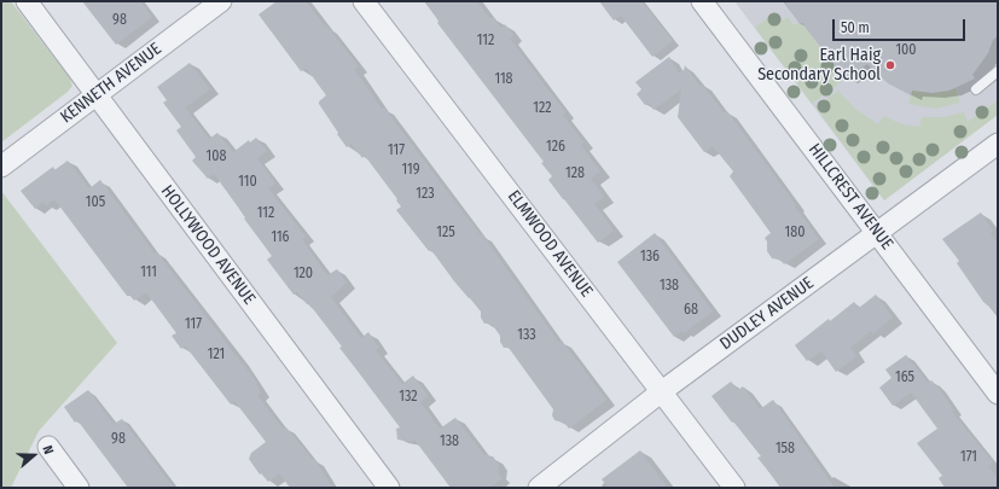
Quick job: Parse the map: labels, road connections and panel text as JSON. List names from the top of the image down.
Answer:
{
  "streets": {
    "street": [
      "KENNETH AVENUE",
      "HILLCREST AVENUE",
      "ELMWOOD AVENUE",
      "HOLLYWOOD AVENUE",
      "DUDLEY AVENUE"
    ]
  },
  "crossings": [
    ["KENNETH AVENUE", "HOLLYWOOD AVENUE"],
    ["HILLCREST AVENUE", "DUDLEY AVENUE"],
    ["ELMWOOD AVENUE", "DUDLEY AVENUE"]
  ],
  "places": ["Earl Haig Secondary School"],
  "house_numbers": [
    "98",
    "112",
    "100",
    "118",
    "122",
    "126",
    "117",
    "108",
    "119",
    "128",
    "110",
    "123",
    "105",
    "112",
    "125",
    "180",
    "116",
    "136",
    "111",
    "120",
    "138",
    "68",
    "117",
    "133",
    "121",
    "165",
    "132",
    "98",
    "138",
    "158",
    "171"
  ],
  "scale_bar": "50 m",
  "north": "right"
}
